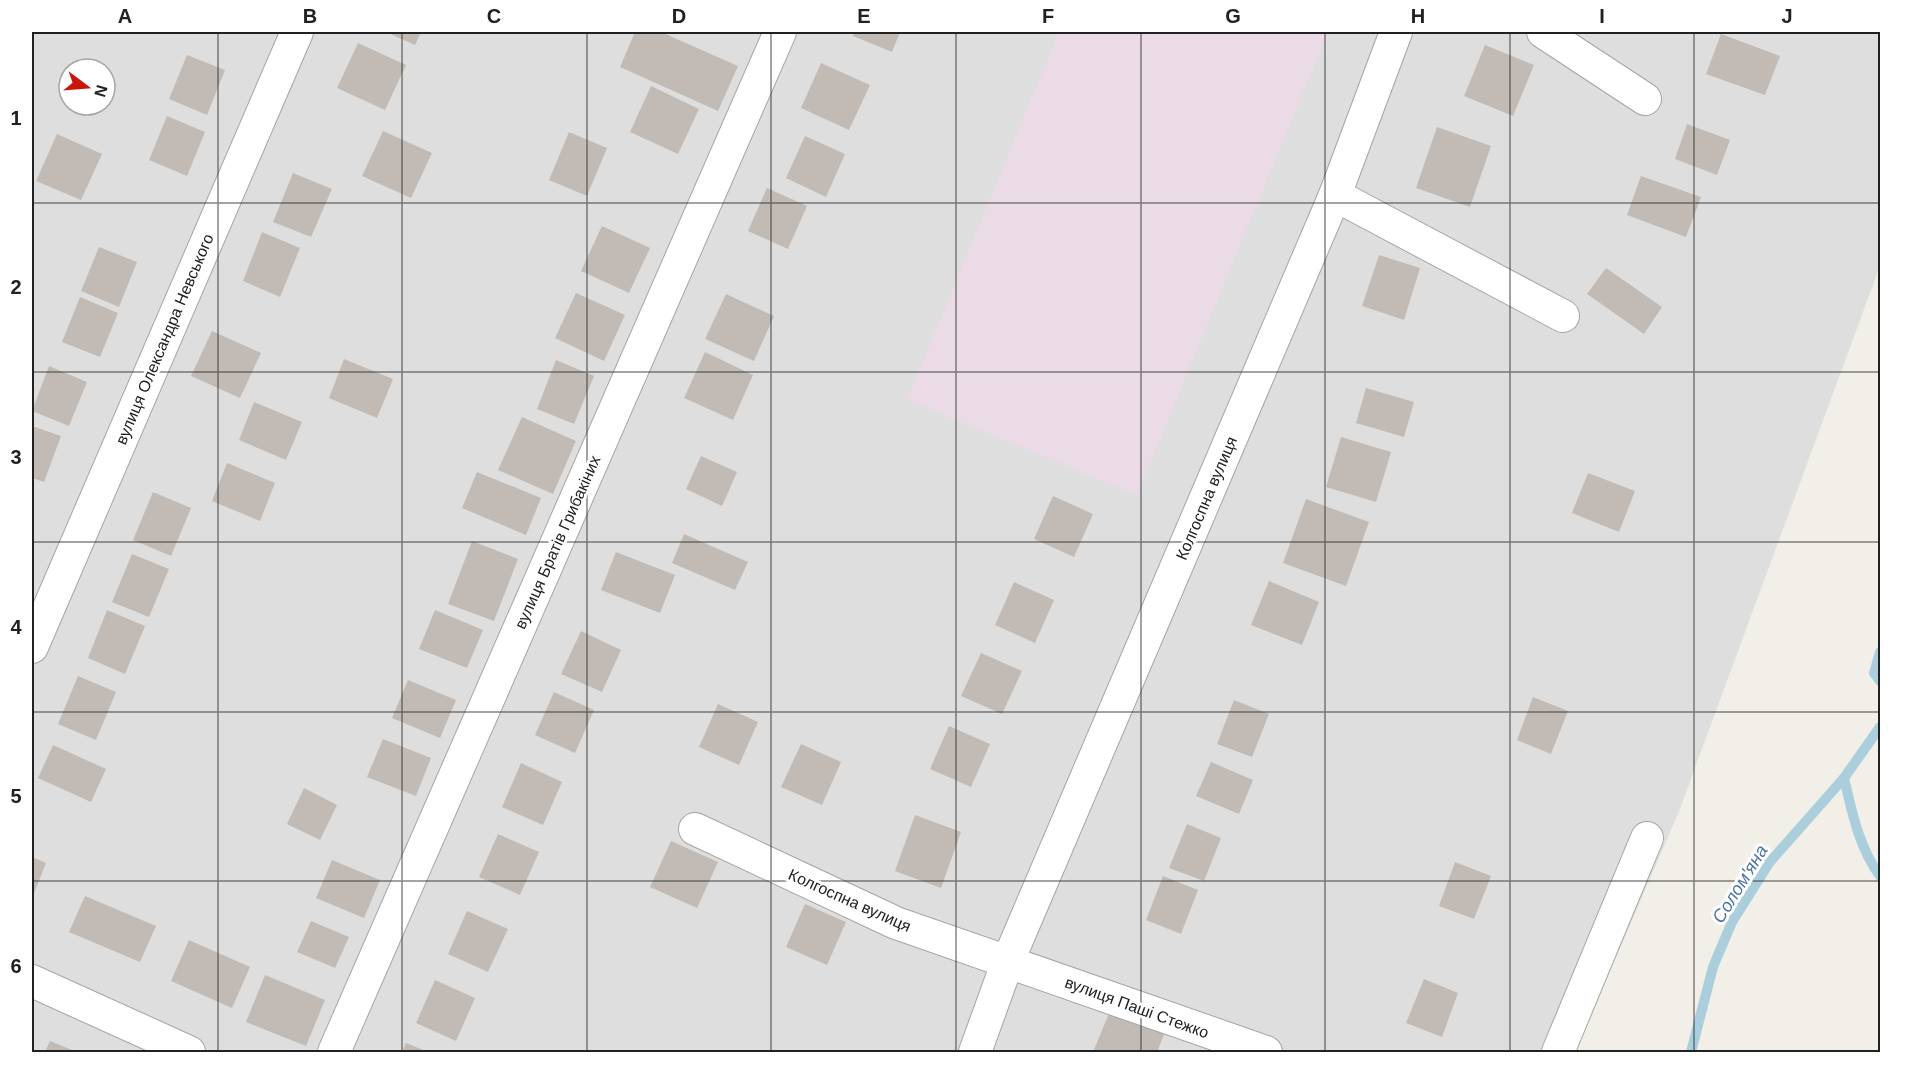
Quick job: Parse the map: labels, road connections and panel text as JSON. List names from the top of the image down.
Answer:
{
  "streets": {
    "street": [
      "вулиця Олександра Невського",
      "Колгоспна вулиця",
      "вулиця Братів Грибакіних",
      "вулиця Паші Стежко"
    ]
  },
  "crossings": [
    ["Колгоспна вулиця", "вулиця Паші Стежко"]
  ],
  "water": ["Солом'яна"],
  "north": "right",
  "grid": {
    "columns": [
      "A",
      "B",
      "C",
      "D",
      "E",
      "F",
      "G",
      "H",
      "I",
      "J"
    ],
    "rows": [
      "1",
      "2",
      "3",
      "4",
      "5",
      "6"
    ]
  }
}
